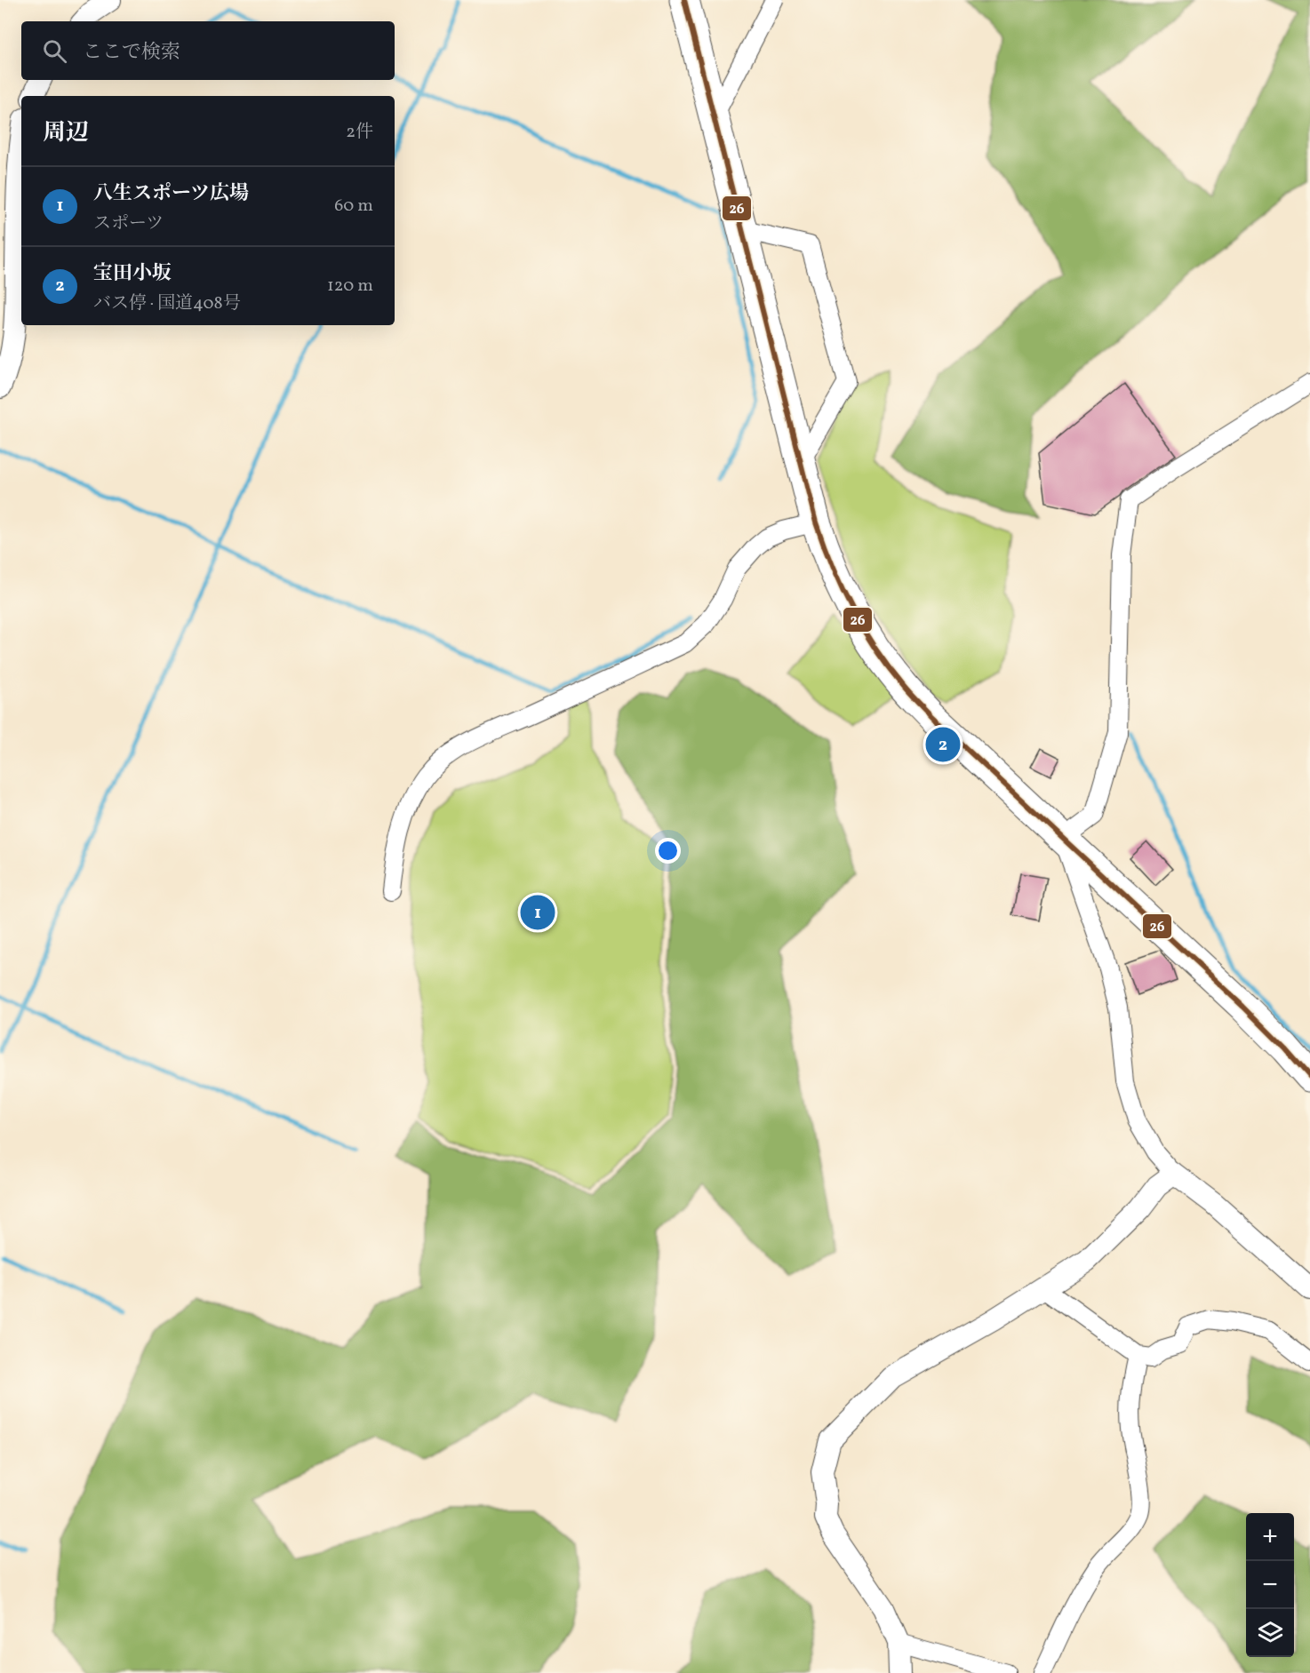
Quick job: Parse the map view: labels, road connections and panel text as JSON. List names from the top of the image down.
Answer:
{
  "lines": ["transit line 26"],
  "page": {
    "search": "ここで検索",
    "heading": ["周辺", "2件"],
    "list": [
      {
        "mark": "1",
        "name": "八生スポーツ広場",
        "note": "スポーツ",
        "value": "60 m"
      },
      {
        "mark": "2",
        "name": "宝田小坂",
        "note": "バス停 · 国道408号",
        "value": "120 m"
      }
    ],
    "pins": ["2", "1"],
    "map_buttons": ["+", "−"]
  }
}
